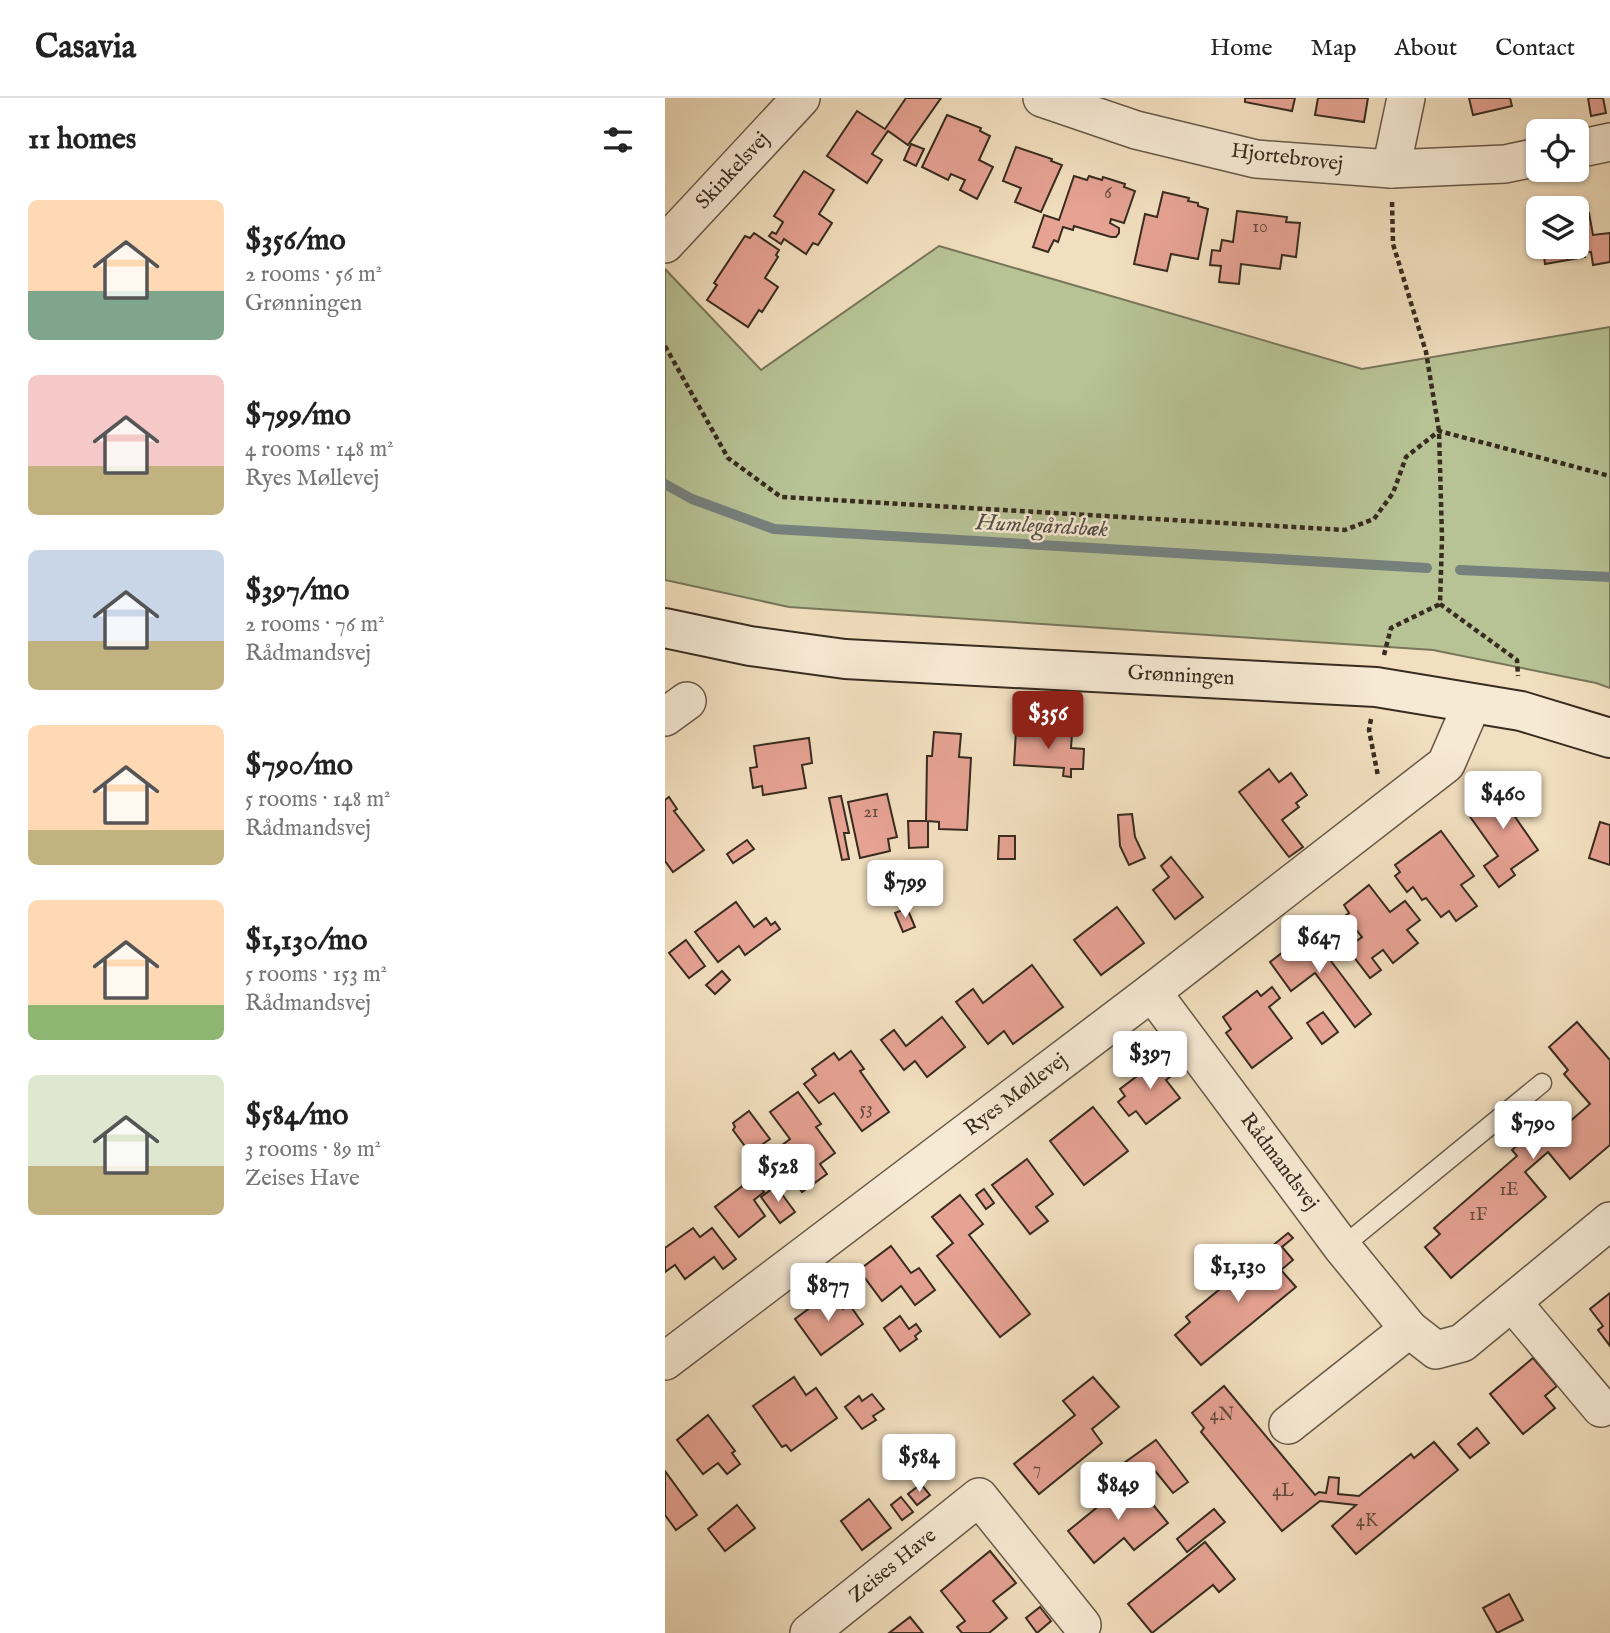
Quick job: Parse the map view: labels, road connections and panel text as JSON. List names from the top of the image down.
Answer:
{
  "streets": {
    "street": [
      "Hjortebrovej",
      "Skinkelsvej",
      "Grønningen",
      "Ryes Møllevej",
      "Rådmandsvej",
      "Zeises Have"
    ]
  },
  "crossings": [
    ["Grønningen", "Ryes Møllevej"],
    ["Ryes Møllevej", "Rådmandsvej"]
  ],
  "water": ["Humlegårdsbæk"],
  "house_numbers": [
    "6",
    "10",
    "21",
    "53",
    "1E",
    "1F",
    "4N",
    "7",
    "4L",
    "4K"
  ],
  "page": {
    "header": "Casavia",
    "nav": [
      "Home",
      "Map",
      "About",
      "Contact"
    ],
    "heading": "11 homes",
    "list": [
      {
        "name": "$356/mo",
        "note": "2 rooms · 56 m² · Grønningen"
      },
      {
        "name": "$799/mo",
        "note": "4 rooms · 148 m² · Ryes Møllevej"
      },
      {
        "name": "$397/mo",
        "note": "2 rooms · 76 m² · Rådmandsvej"
      },
      {
        "name": "$790/mo",
        "note": "5 rooms · 148 m² · Rådmandsvej"
      },
      {
        "name": "$1,130/mo",
        "note": "5 rooms · 153 m² · Rådmandsvej"
      },
      {
        "name": "$584/mo",
        "note": "3 rooms · 89 m² · Zeises Have"
      }
    ],
    "price": [
      "$356",
      "$460",
      "$799",
      "$647",
      "$397",
      "$790",
      "$528",
      "$1,130",
      "$877",
      "$584",
      "$849"
    ]
  }
}
